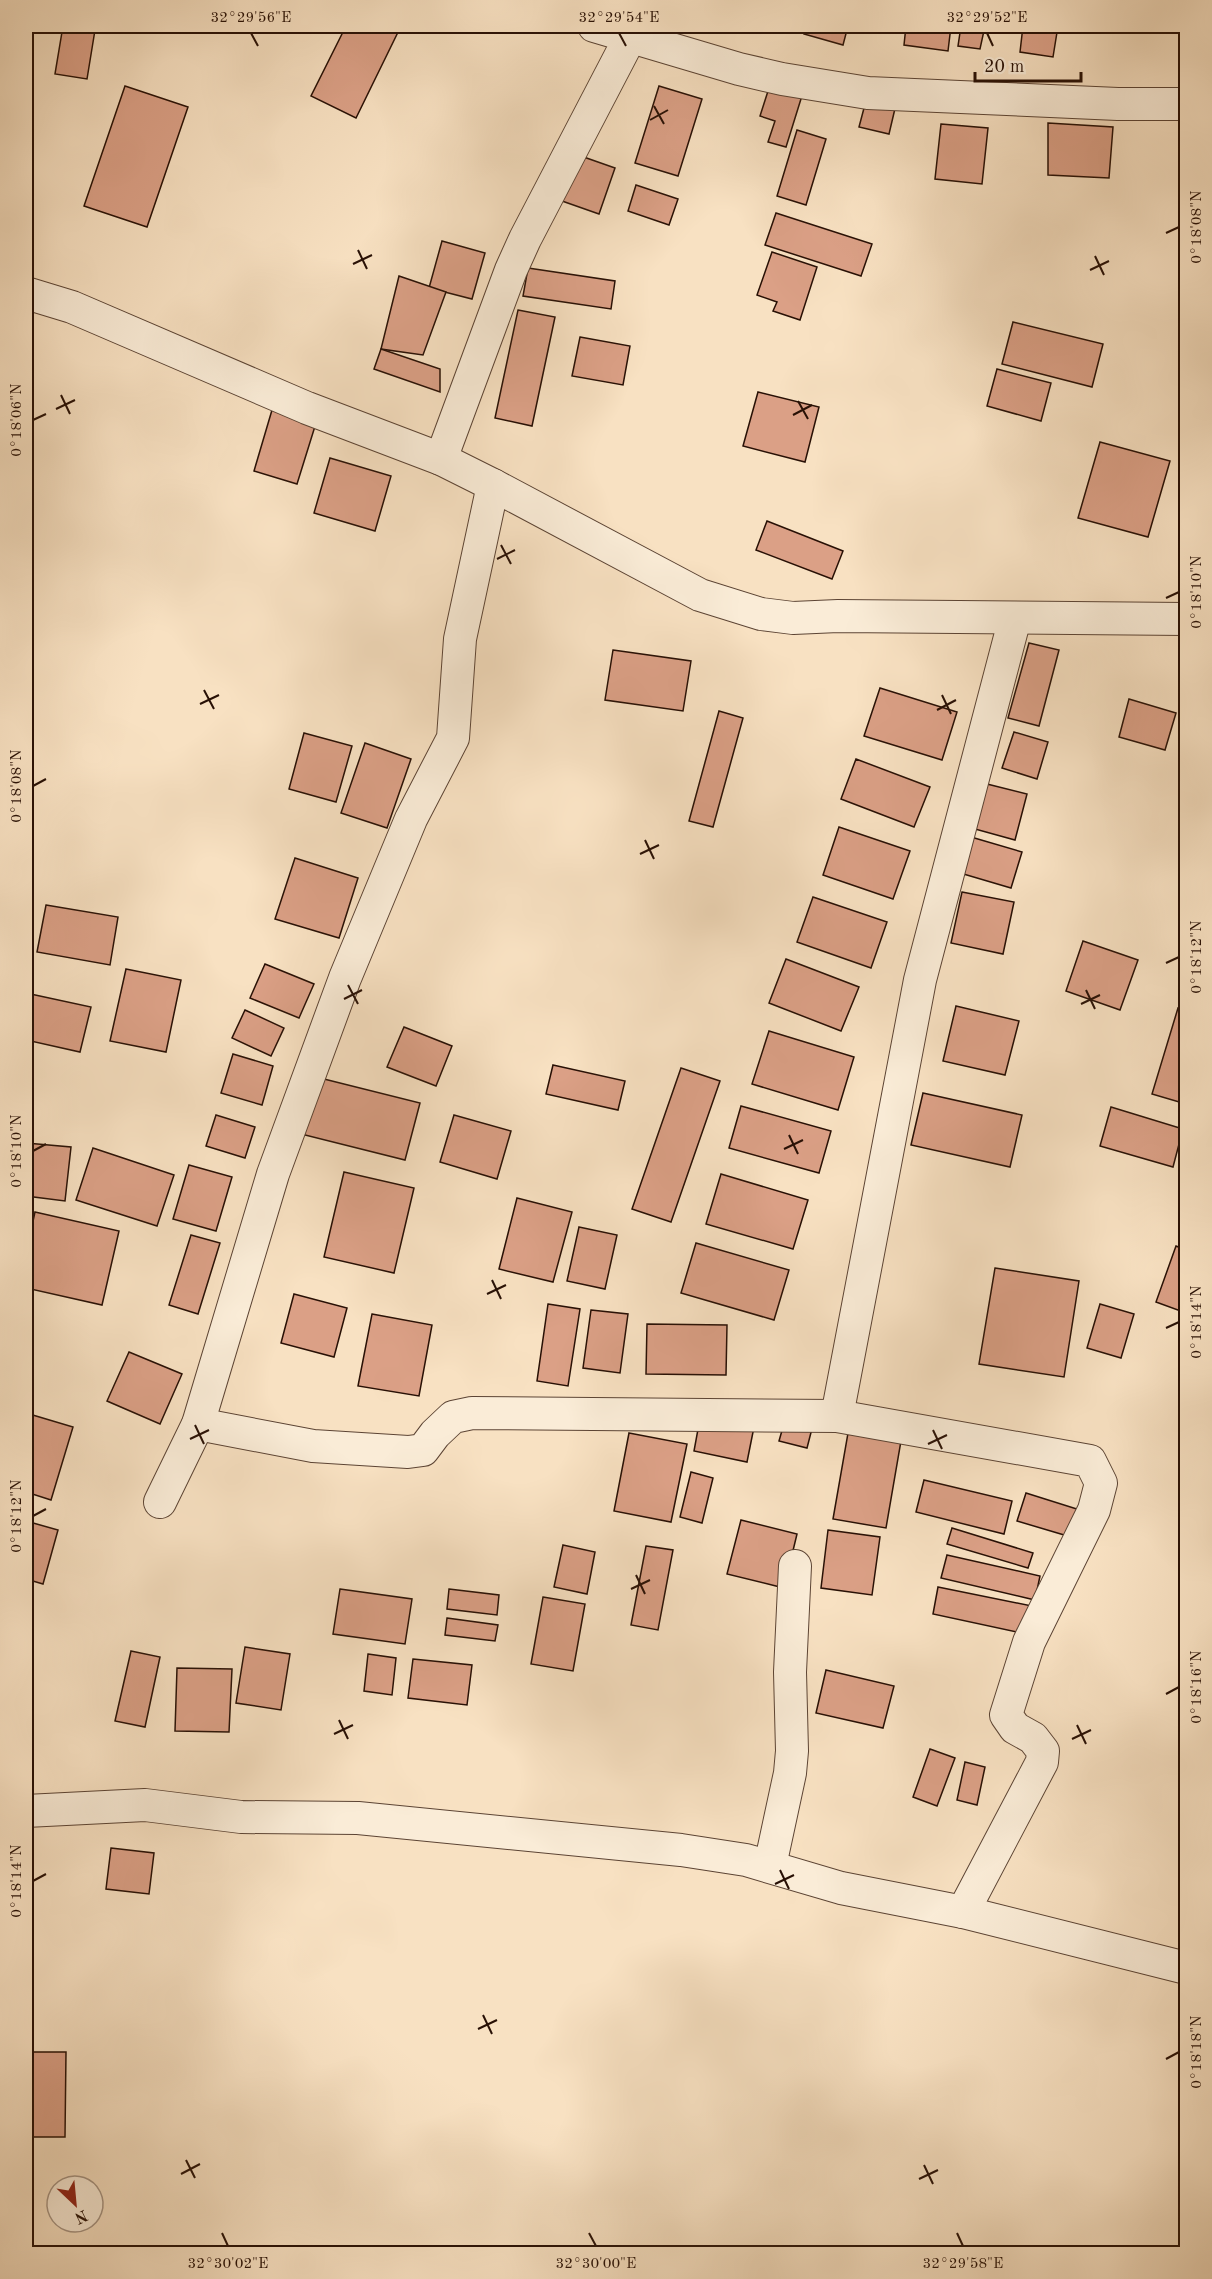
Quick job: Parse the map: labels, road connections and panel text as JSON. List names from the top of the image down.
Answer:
{
  "scale_bar": "20 m",
  "north": "bottom right",
  "coordinates": [
    "32°29'56\"E",
    "32°29'54\"E",
    "32°29'52\"E",
    "0°18'08\"N",
    "0°18'06\"N",
    "0°18'10\"N",
    "0°18'12\"N",
    "0°18'14\"N",
    "0°18'16\"N",
    "0°18'18\"N",
    "32°30'02\"E",
    "32°30'00\"E",
    "32°29'58\"E"
  ]
}
